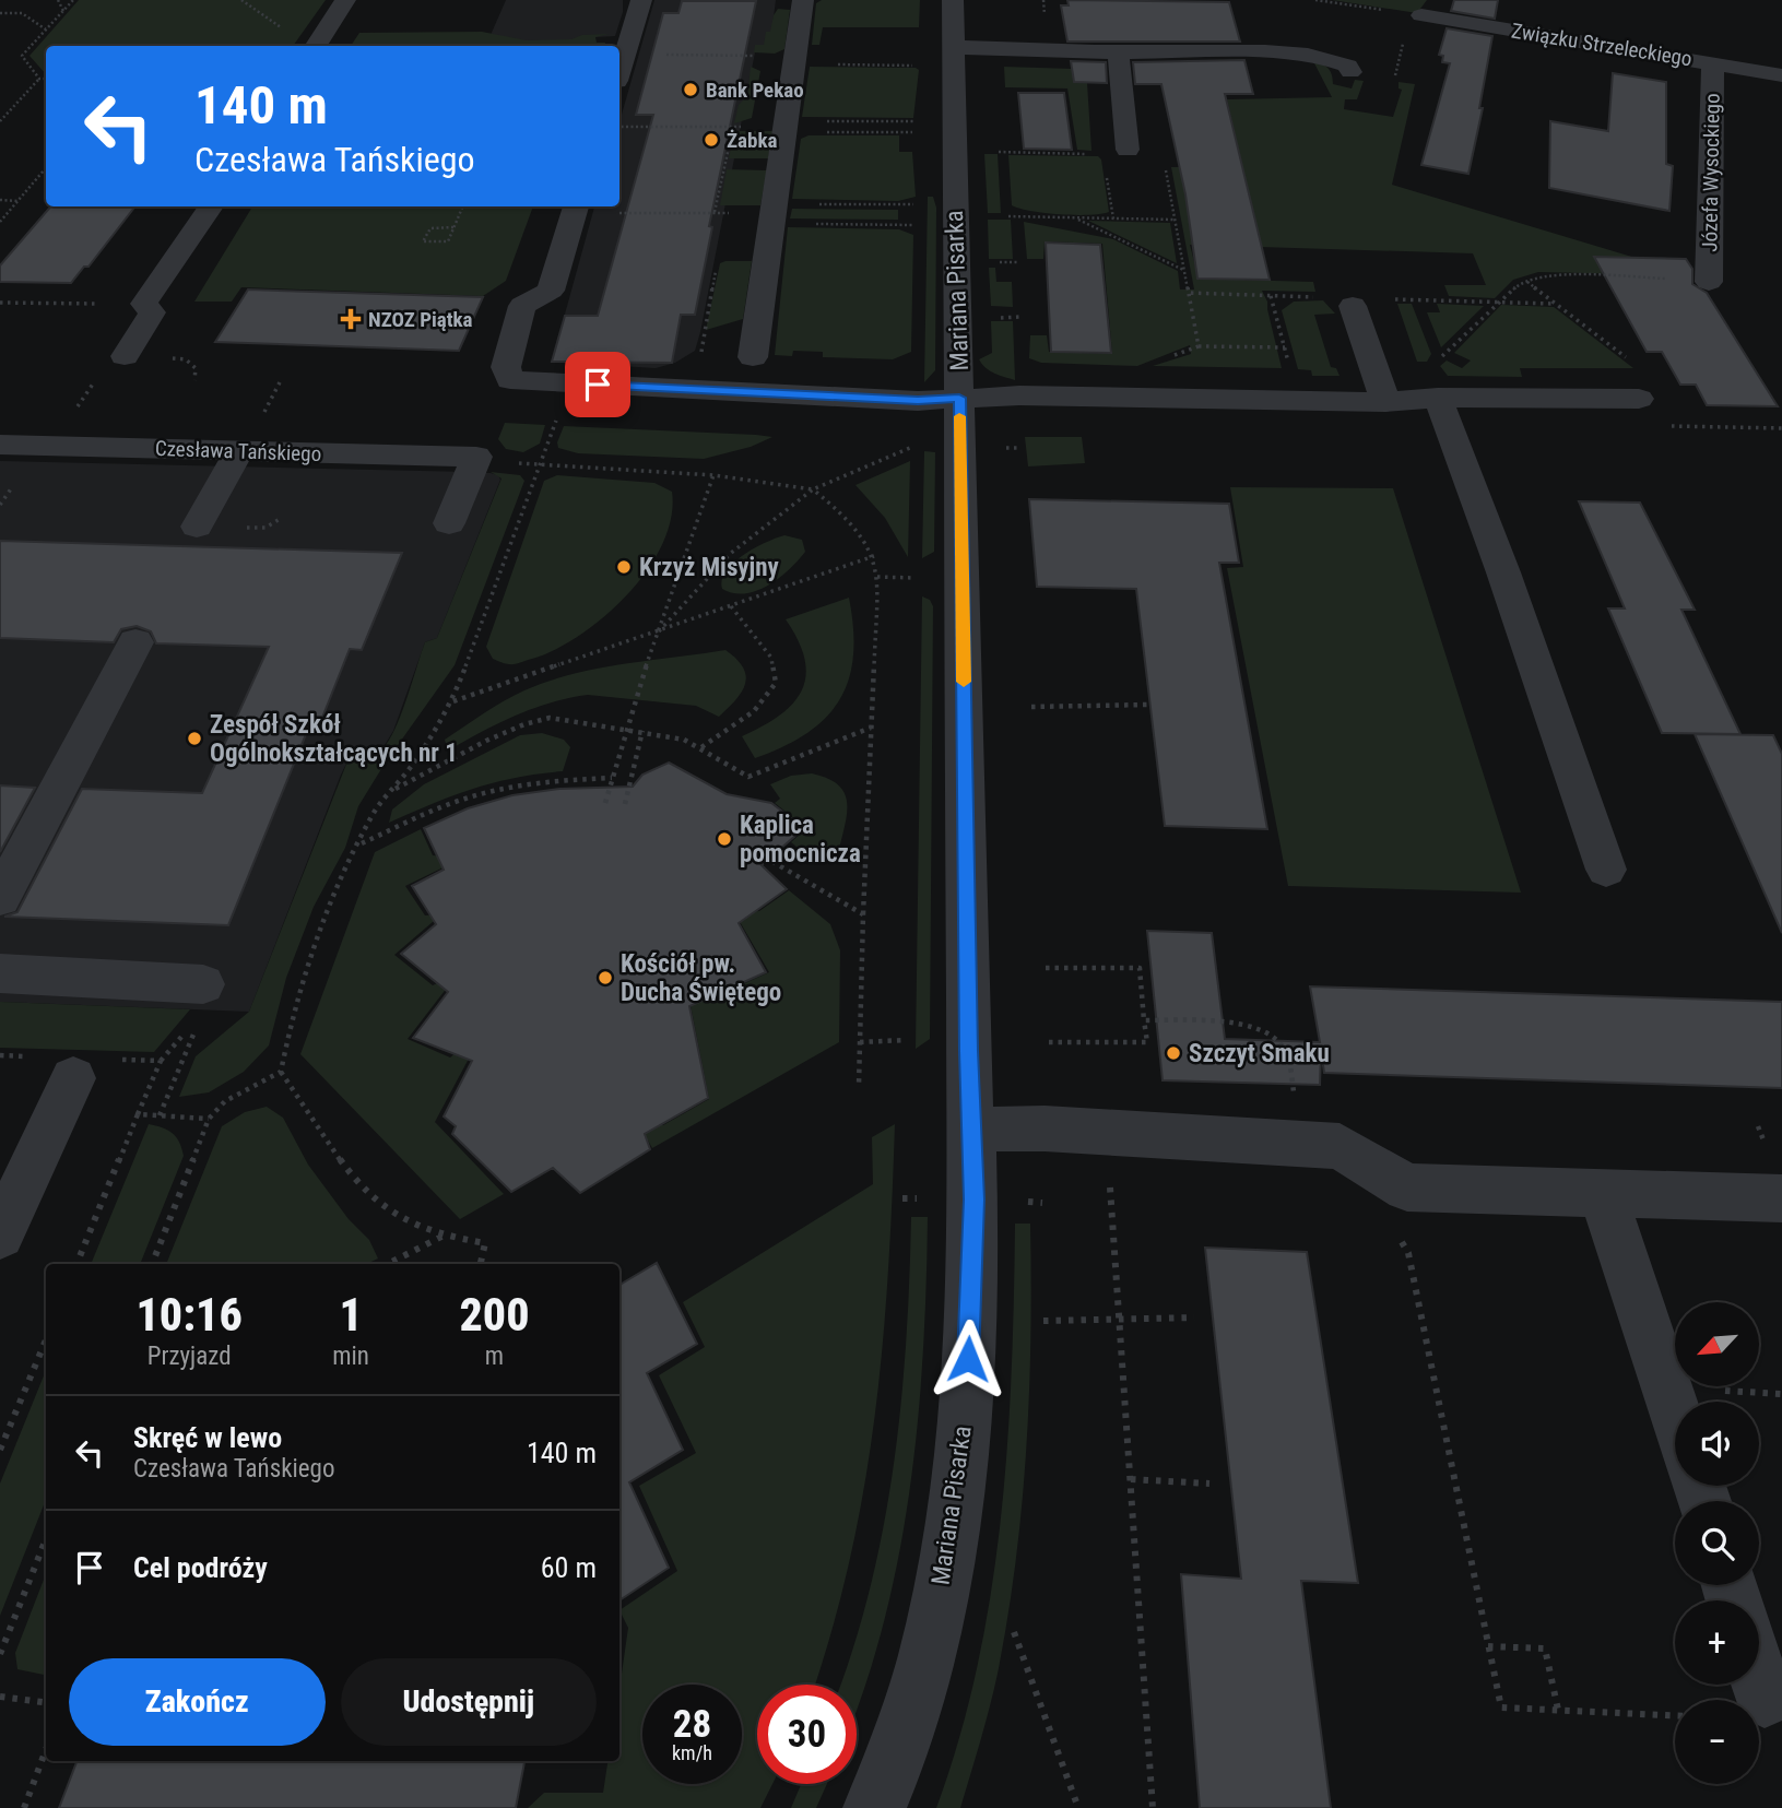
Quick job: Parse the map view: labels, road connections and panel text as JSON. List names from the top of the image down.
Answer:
{
  "streets": {
    "street": [
      "Związku Strzeleckiego",
      "Józefa Wysockiego",
      "Mariana Pisarka",
      "Czesława Tańskiego"
    ]
  },
  "crossings": [
    ["Związku Strzeleckiego", "Józefa Wysockiego"]
  ],
  "places": {
    "other": [
      "Bank Pekao",
      "Żabka",
      "Krzyż Misyjny",
      "Zespół Szkół Ogólnokształcących nr 1",
      "Kaplica pomocnicza",
      "Kościół pw. Ducha Świętego",
      "Szczyt Smaku"
    ],
    "health": ["NZOZ Piątka"]
  },
  "north": "bottom left",
  "page": {
    "turn": ["140 m", "Czesława Tańskiego"],
    "eta": [
      "10:16",
      "Przyjazd",
      "1",
      "min",
      "200",
      "m"
    ],
    "map_buttons": ["+", "−"],
    "list": [
      {
        "name": "Skręć w lewo",
        "note": "Czesława Tańskiego",
        "value": "140 m"
      },
      {
        "name": "Cel podróży",
        "value": "60 m"
      }
    ],
    "buttons": ["Zakończ", "Udostępnij"],
    "speed": "28 km/h",
    "limit": "30"
  }
}
